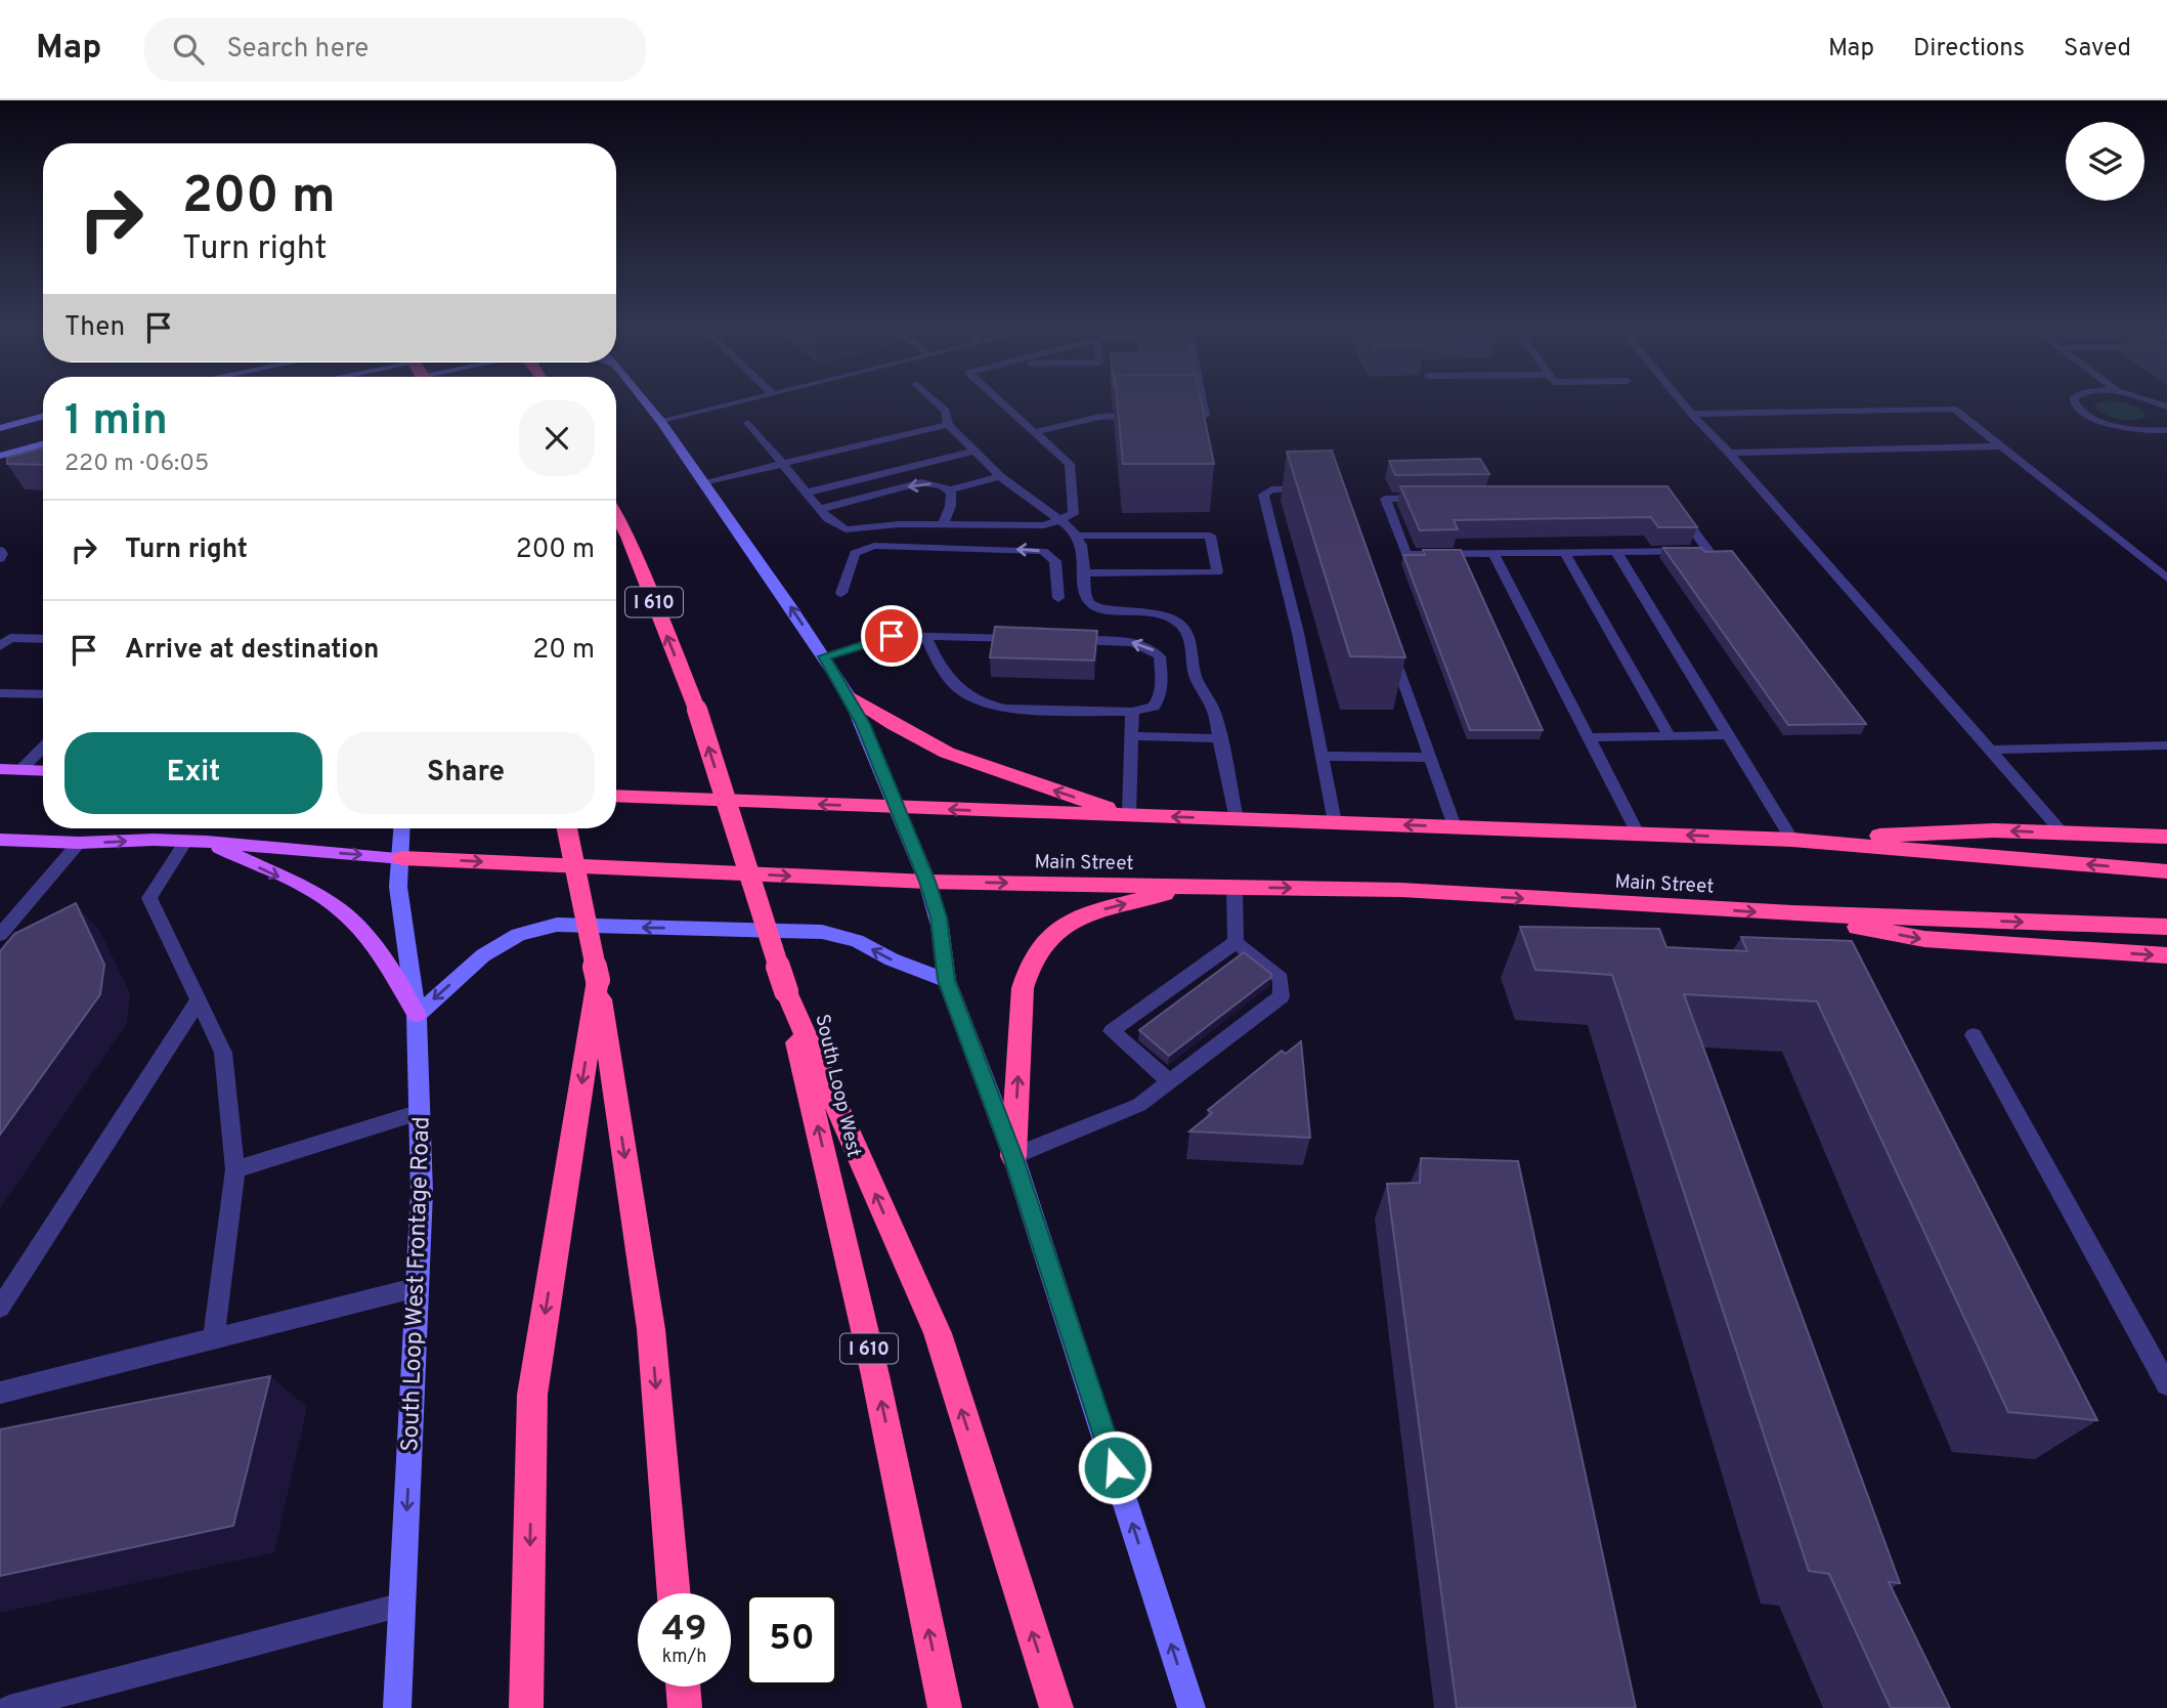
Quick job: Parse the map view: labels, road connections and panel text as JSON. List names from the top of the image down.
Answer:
{
  "streets": {
    "highway": ["I 610", "Main Street", "South Loop West"],
    "main road": ["South Loop West Frontage Road"]
  },
  "crossings": [
    ["Main Street", "South Loop West Frontage Road"]
  ],
  "one_way": ["South Loop West Frontage Road"],
  "page": {
    "header": "Map",
    "search": "Search here",
    "nav": ["Map", "Directions", "Saved"],
    "turn": ["200 m", "Turn right"],
    "then": "Then",
    "heading": ["1 min", "220 m · 06:05"],
    "list": [
      {
        "name": "Turn right",
        "value": "200 m"
      },
      {
        "name": "Arrive at destination",
        "value": "20 m"
      }
    ],
    "buttons": ["Exit", "Share"],
    "speed": "49 km/h",
    "limit": "50"
  }
}
